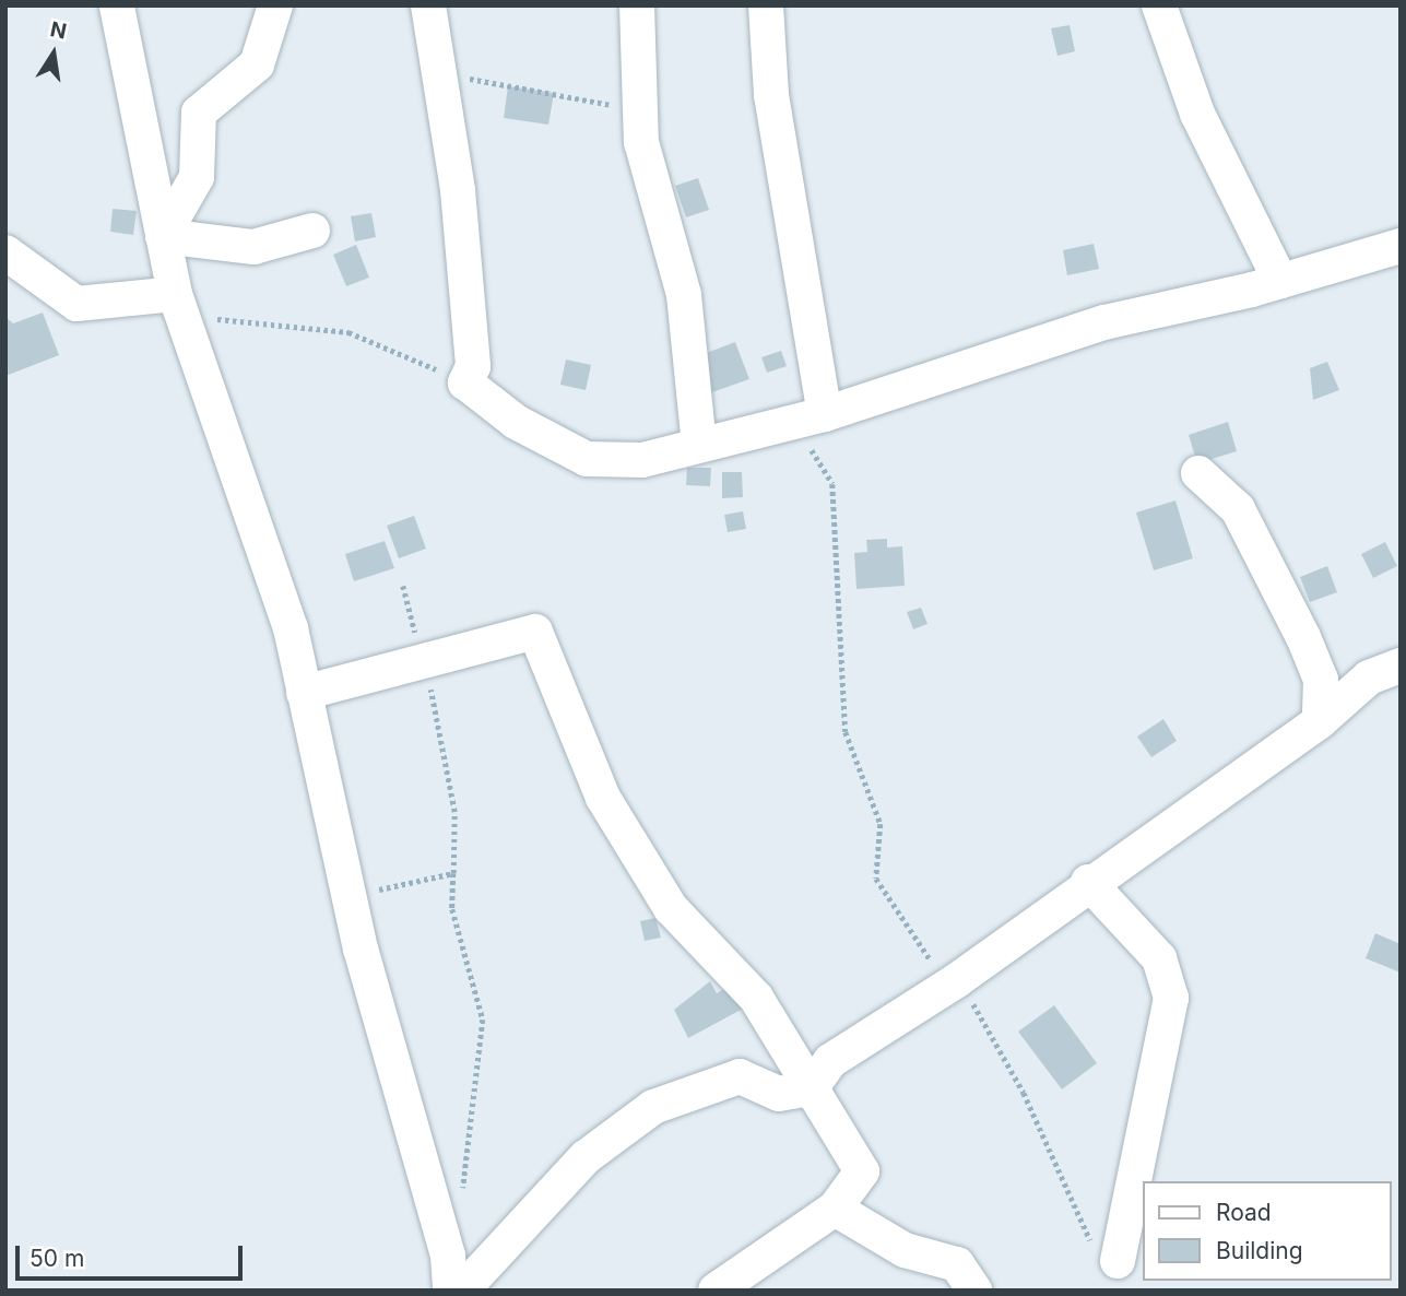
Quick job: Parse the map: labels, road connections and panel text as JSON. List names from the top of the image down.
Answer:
{
  "legend": ["Road", "Building"],
  "scale_bar": "50 m",
  "north": "top"
}
